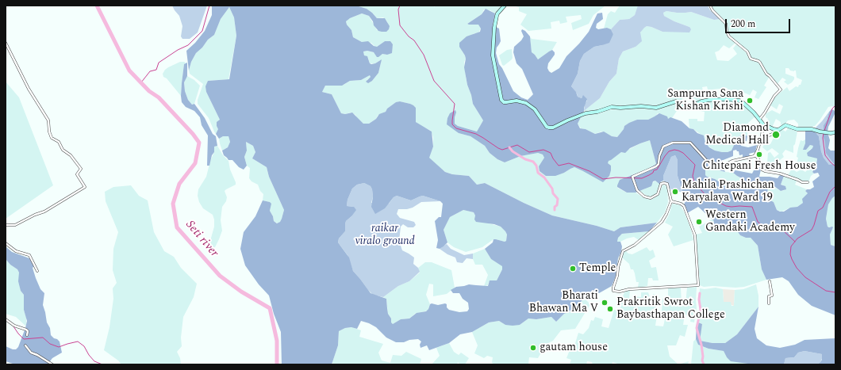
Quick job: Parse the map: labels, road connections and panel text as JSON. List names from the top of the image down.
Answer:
{
  "water": ["Seti river"],
  "parks": ["raikar viralo ground"],
  "places": [
    "Sampurna Sana Kishan Krishi",
    "Diamond Medical Hall",
    "Chitepani Fresh House",
    "Mahila Prashichan Karyalaya Ward 19",
    "Western Gandaki Academy",
    "Temple",
    "Bharati Bhawan Ma V",
    "Prakritik Swrot Baybasthapan College",
    "gautam house"
  ],
  "scale_bar": "200 m"
}
